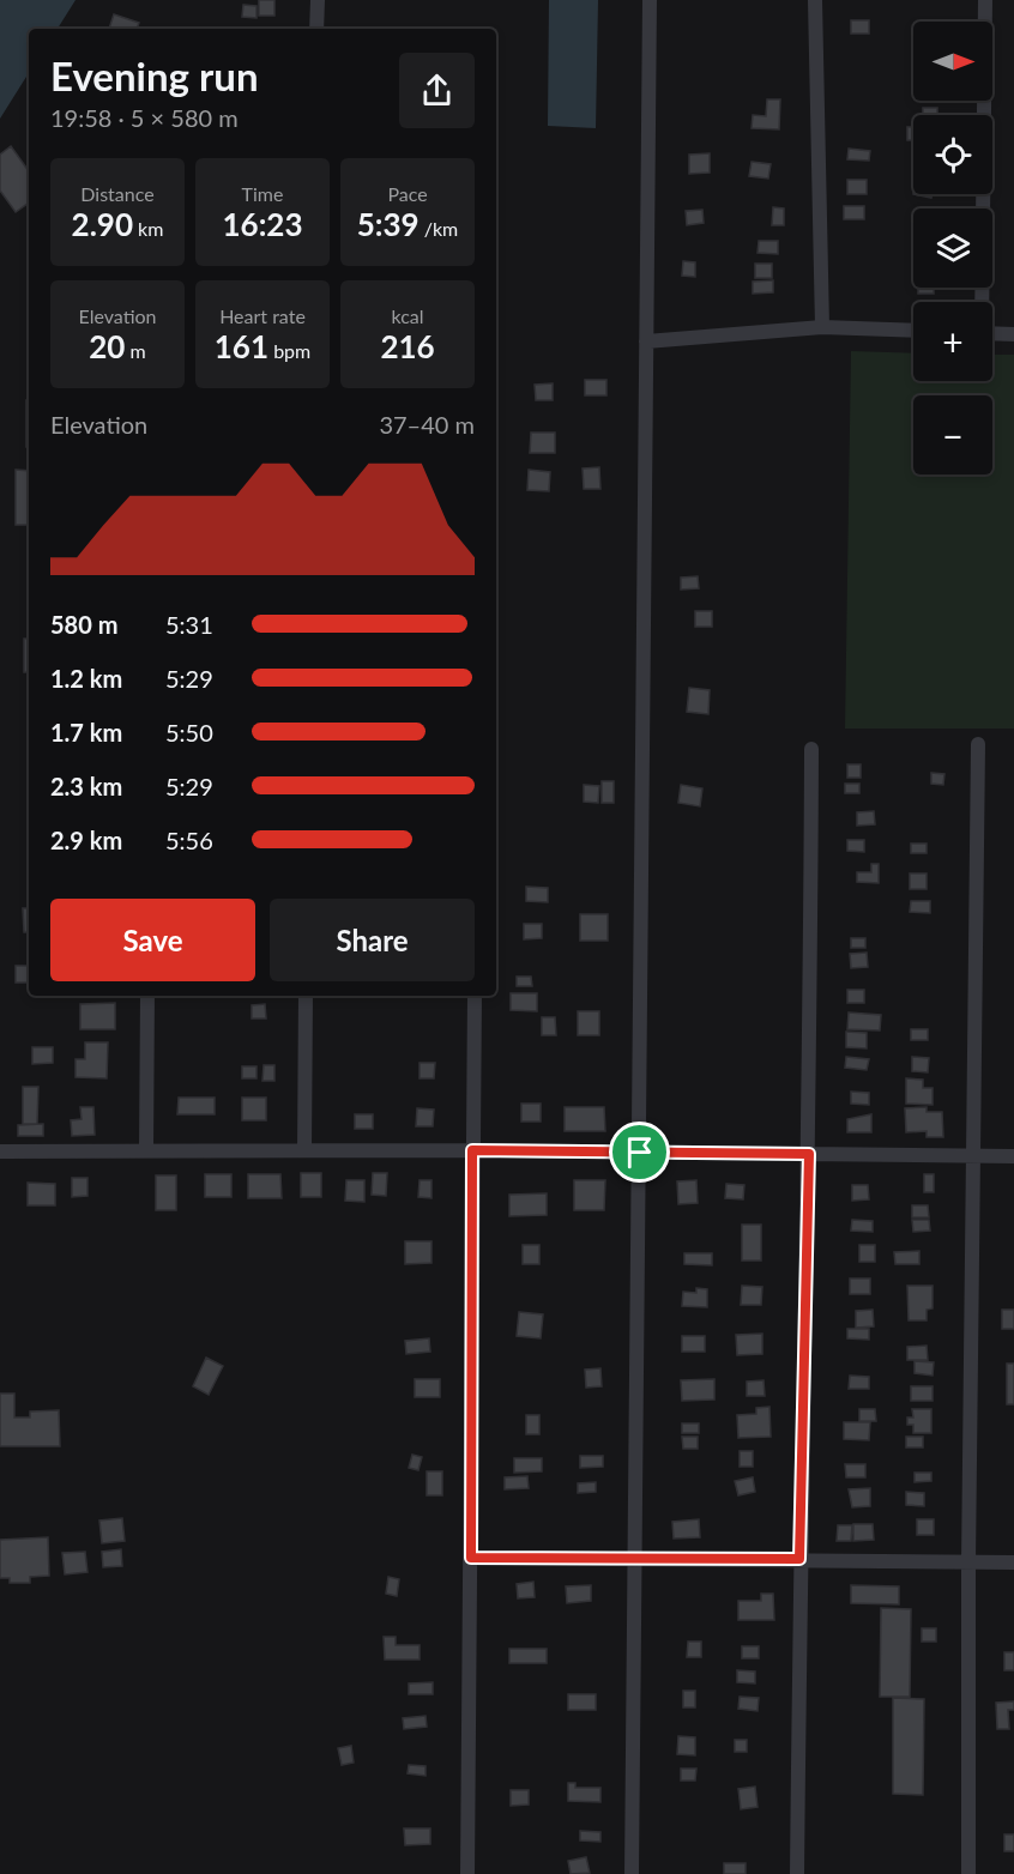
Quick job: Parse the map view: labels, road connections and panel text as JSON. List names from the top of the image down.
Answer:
{
  "north": "right",
  "page": {
    "map_buttons": ["+", "−"],
    "heading": ["Evening run", "19:58 · 5 × 580 m"],
    "stats": [
      ["Distance", "2.90 km"],
      ["Time", "16:23"],
      ["Pace", "5:39 /km"],
      ["Elevation", "20 m"],
      ["Heart rate", "161 bpm"],
      ["kcal", "216"]
    ],
    "chart": ["Elevation", "37–40 m"],
    "list": [
      {
        "name": "580 m",
        "note": "5:31"
      },
      {
        "name": "1.2 km",
        "note": "5:29"
      },
      {
        "name": "1.7 km",
        "note": "5:50"
      },
      {
        "name": "2.3 km",
        "note": "5:29"
      },
      {
        "name": "2.9 km",
        "note": "5:56"
      }
    ],
    "buttons": ["Save", "Share"]
  }
}
